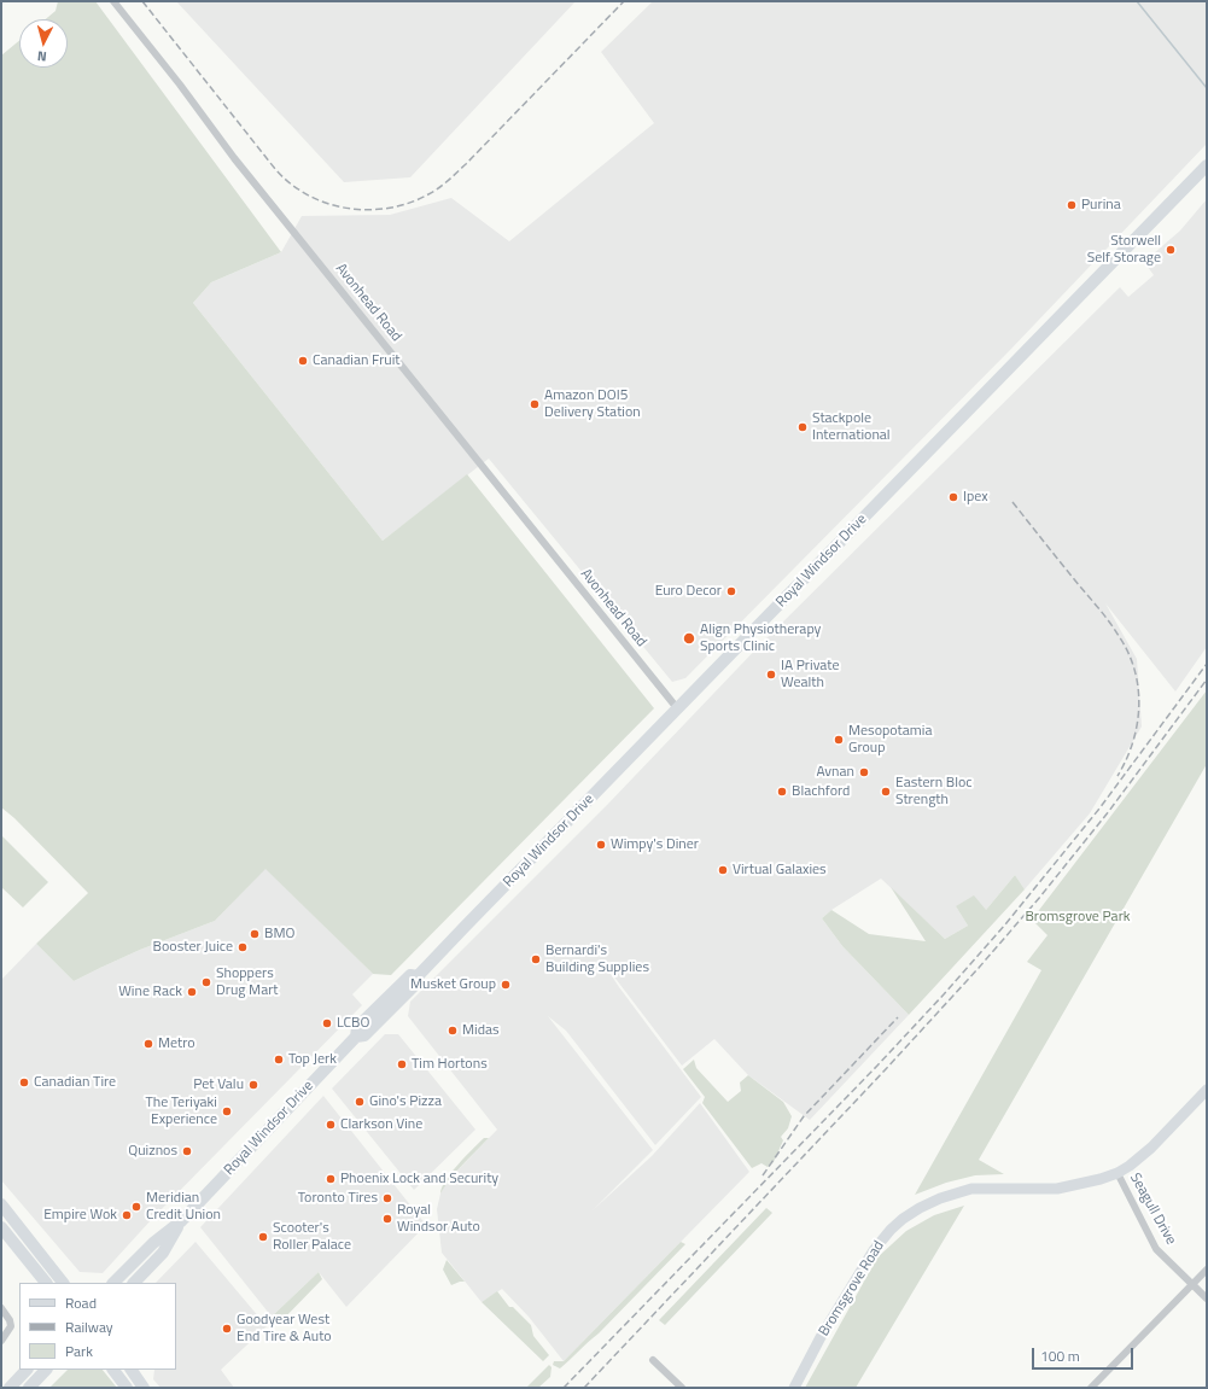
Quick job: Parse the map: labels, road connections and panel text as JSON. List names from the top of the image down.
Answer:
{
  "streets": {
    "main road": ["Royal Windsor Drive"],
    "street": ["Avonhead Road", "Seagull Drive", "Bromsgrove Road"]
  },
  "crossings": [
    ["Avonhead Road", "Royal Windsor Drive"],
    ["Seagull Drive", "Bromsgrove Road"]
  ],
  "parks": ["Bromsgrove Park"],
  "places": [
    "Purina",
    "Storwell Self Storage",
    "Canadian Fruit",
    "Amazon DOI5 Delivery Station",
    "Stackpole International",
    "Ipex",
    "Euro Decor",
    "Align Physiotherapy Sports Clinic",
    "IA Private Wealth",
    "Mesopotamia Group",
    "Avnan",
    "Blachford",
    "Eastern Bloc Strength",
    "Wimpy's Diner",
    "Virtual Galaxies",
    "BMO",
    "Booster Juice",
    "Bernardi's Building Supplies",
    "Shoppers Drug Mart",
    "Musket Group",
    "Wine Rack",
    "LCBO",
    "Midas",
    "Metro",
    "Top Jerk",
    "Tim Hortons",
    "Canadian Tire",
    "Pet Valu",
    "Gino's Pizza",
    "The Teriyaki Experience",
    "Clarkson Vine",
    "Quiznos",
    "Phoenix Lock and Security",
    "Toronto Tires",
    "Meridian Credit Union",
    "Empire Wok",
    "Royal Windsor Auto",
    "Scooter's Roller Palace",
    "Goodyear West End Tire & Auto"
  ],
  "legend": ["Road", "Railway", "Park"],
  "scale_bar": "100 m",
  "north": "bottom"
}
